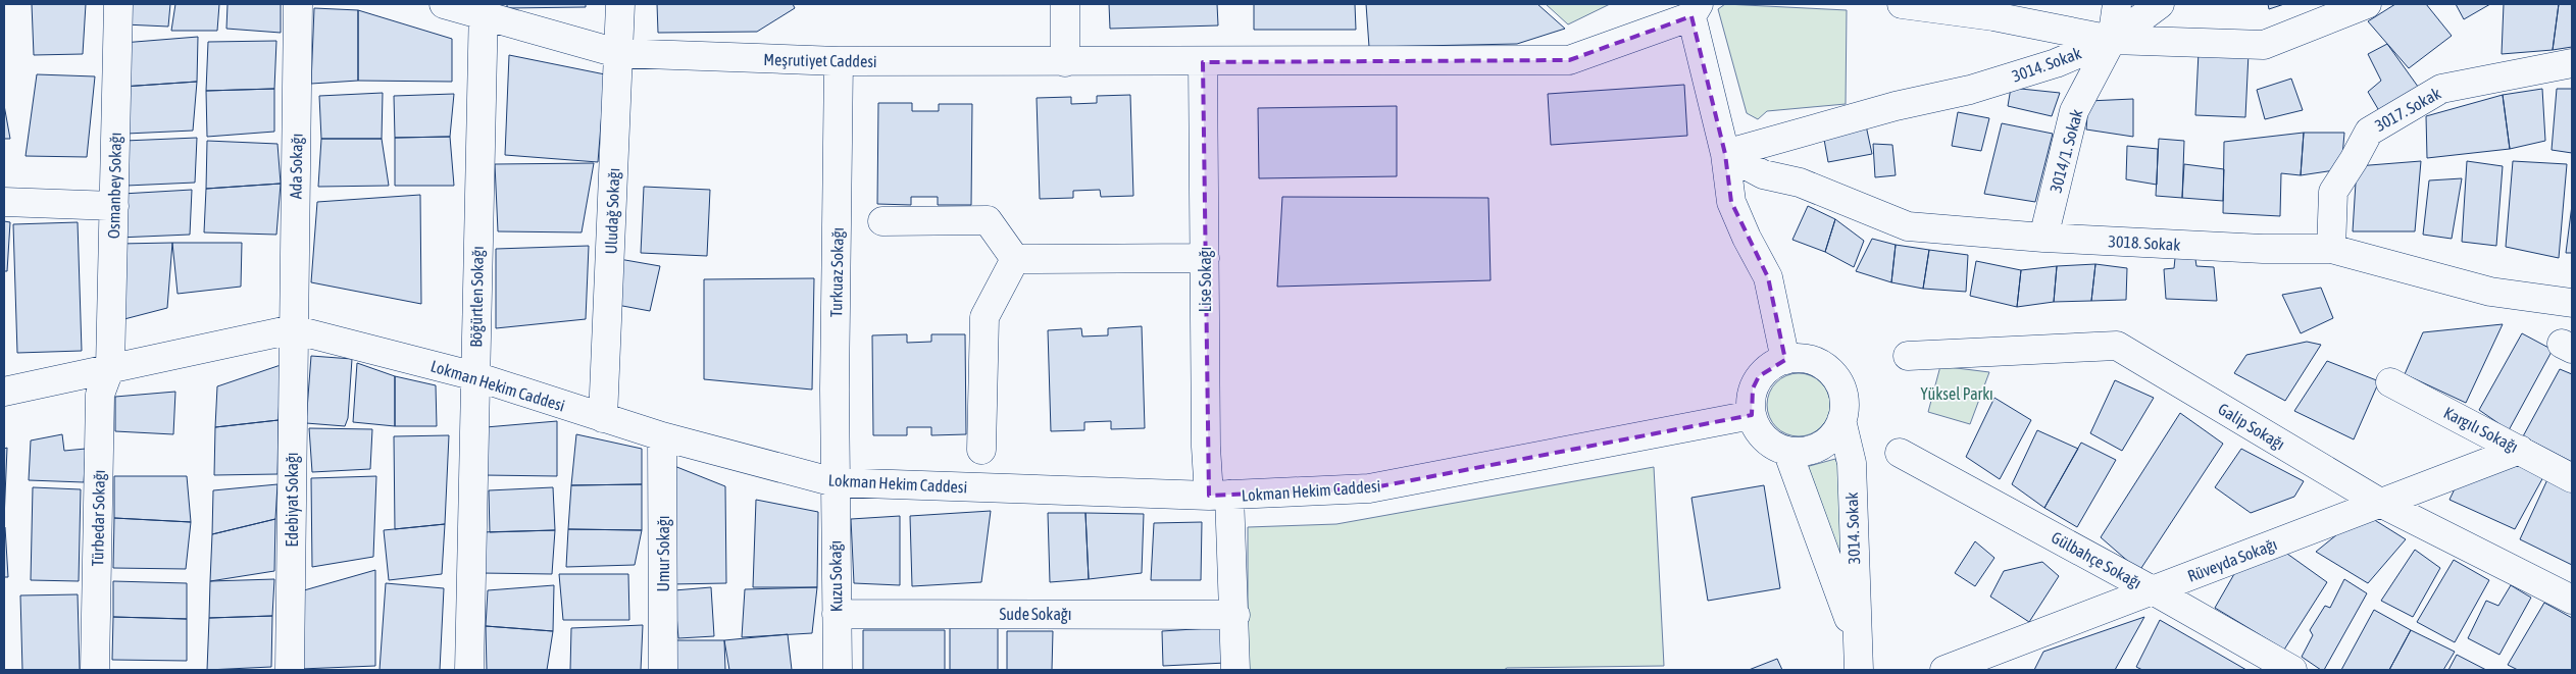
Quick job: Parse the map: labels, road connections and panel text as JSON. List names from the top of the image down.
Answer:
{
  "streets": {
    "street": [
      "Meşrutiyet Caddesi",
      "3014. Sokak",
      "3017. Sokak",
      "3014/1. Sokak",
      "Ada Sokağı",
      "Osmanbey Sokağı",
      "Uludağ Sokağı",
      "3018. Sokak",
      "Turkuaz Sokağı",
      "Lise Sokağı",
      "Böğürtlen Sokağı",
      "Lokman Hekim Caddesi",
      "Galip Sokağı",
      "Kargılı Sokağı",
      "Edebiyat Sokağı",
      "Türbedar Sokağı",
      "Umur Sokağı",
      "Gülbahçe Sokağı",
      "Rüveyda Sokağı",
      "Kuzu Sokağı",
      "Sude Sokağı"
    ]
  },
  "crossings": [
    ["Meşrutiyet Caddesi", "Uludağ Sokağı"],
    ["Meşrutiyet Caddesi", "Turkuaz Sokağı"],
    ["Meşrutiyet Caddesi", "Lise Sokağı"],
    ["Meşrutiyet Caddesi", "Böğürtlen Sokağı"],
    ["3014. Sokak", "3014/1. Sokak"],
    ["3014. Sokak", "3018. Sokak"],
    ["3014. Sokak", "Lokman Hekim Caddesi"],
    ["3017. Sokak", "3018. Sokak"],
    ["3014/1. Sokak", "3018. Sokak"],
    ["Ada Sokağı", "Lokman Hekim Caddesi"],
    ["Ada Sokağı", "Edebiyat Sokağı"],
    ["Osmanbey Sokağı", "Lokman Hekim Caddesi"],
    ["Osmanbey Sokağı", "Türbedar Sokağı"],
    ["Uludağ Sokağı", "Lokman Hekim Caddesi"],
    ["Turkuaz Sokağı", "Lokman Hekim Caddesi"],
    ["Turkuaz Sokağı", "Kuzu Sokağı"],
    ["Lise Sokağı", "Lokman Hekim Caddesi"],
    ["Böğürtlen Sokağı", "Lokman Hekim Caddesi"],
    ["Lokman Hekim Caddesi", "Edebiyat Sokağı"],
    ["Lokman Hekim Caddesi", "Türbedar Sokağı"],
    ["Lokman Hekim Caddesi", "Umur Sokağı"],
    ["Lokman Hekim Caddesi", "Kuzu Sokağı"],
    ["Galip Sokağı", "Rüveyda Sokağı"],
    ["Kargılı Sokağı", "Rüveyda Sokağı"],
    ["Gülbahçe Sokağı", "Rüveyda Sokağı"],
    ["Kuzu Sokağı", "Sude Sokağı"]
  ],
  "parks": ["Yüksel Parkı"]
}
